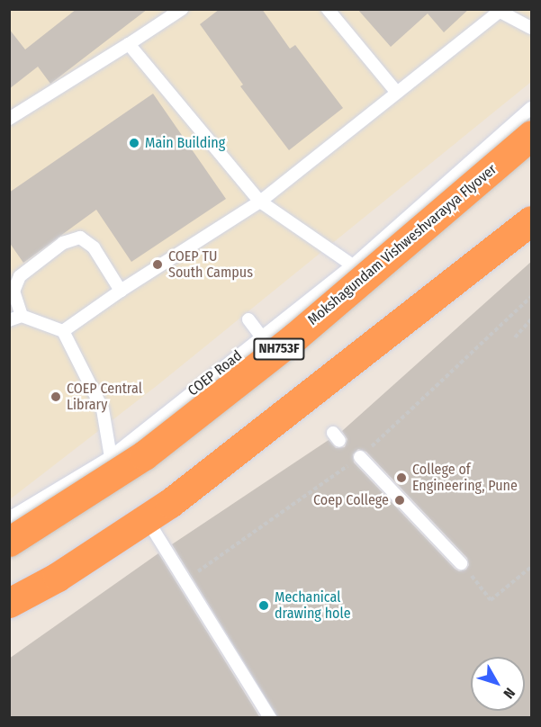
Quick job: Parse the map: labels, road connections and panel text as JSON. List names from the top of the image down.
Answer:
{
  "streets": {
    "highway": ["Mokshagundam Vishweshvarayya Flyover", "NH753F"],
    "lane": ["COEP Road"]
  },
  "places": [
    "Main Building",
    "COEP TU South Campus",
    "COEP Central Library",
    "College of Engineering, Pune",
    "Coep College",
    "Mechanical drawing hole"
  ],
  "north": "bottom right"
}
